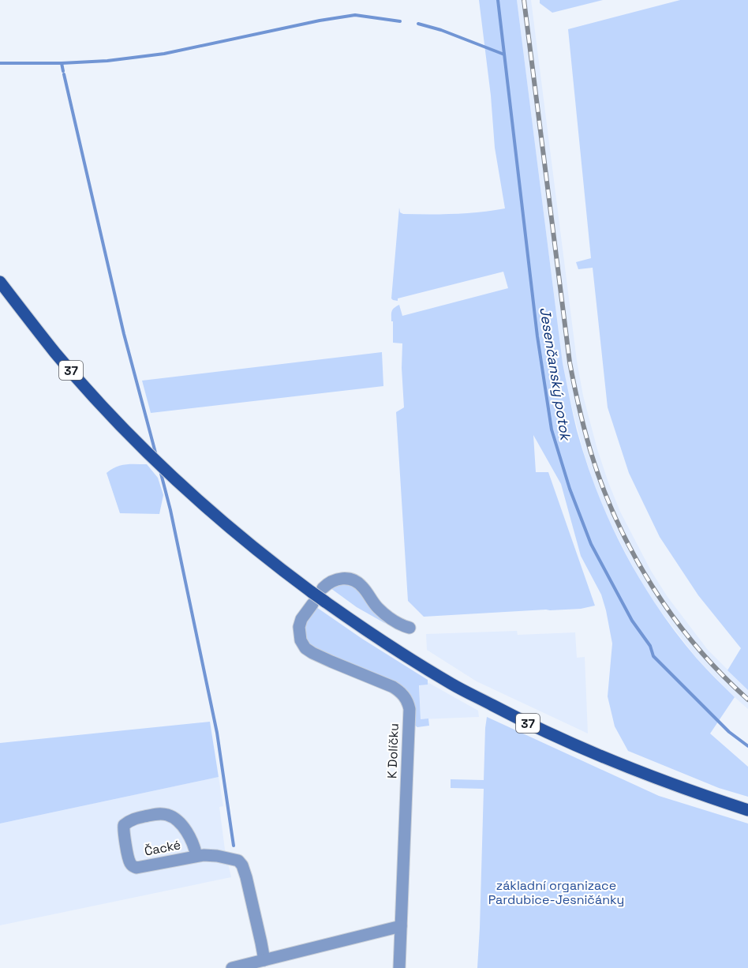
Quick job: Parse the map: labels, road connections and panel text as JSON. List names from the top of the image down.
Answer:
{
  "streets": {
    "main road": ["37"],
    "street": ["K Dolíčku", "Čacké"]
  },
  "crossings": [
    ["37", "K Dolíčku"]
  ],
  "water": ["Jesenčanský potok"],
  "parks": ["základní organizace Pardubice-Jesničánky"]
}
